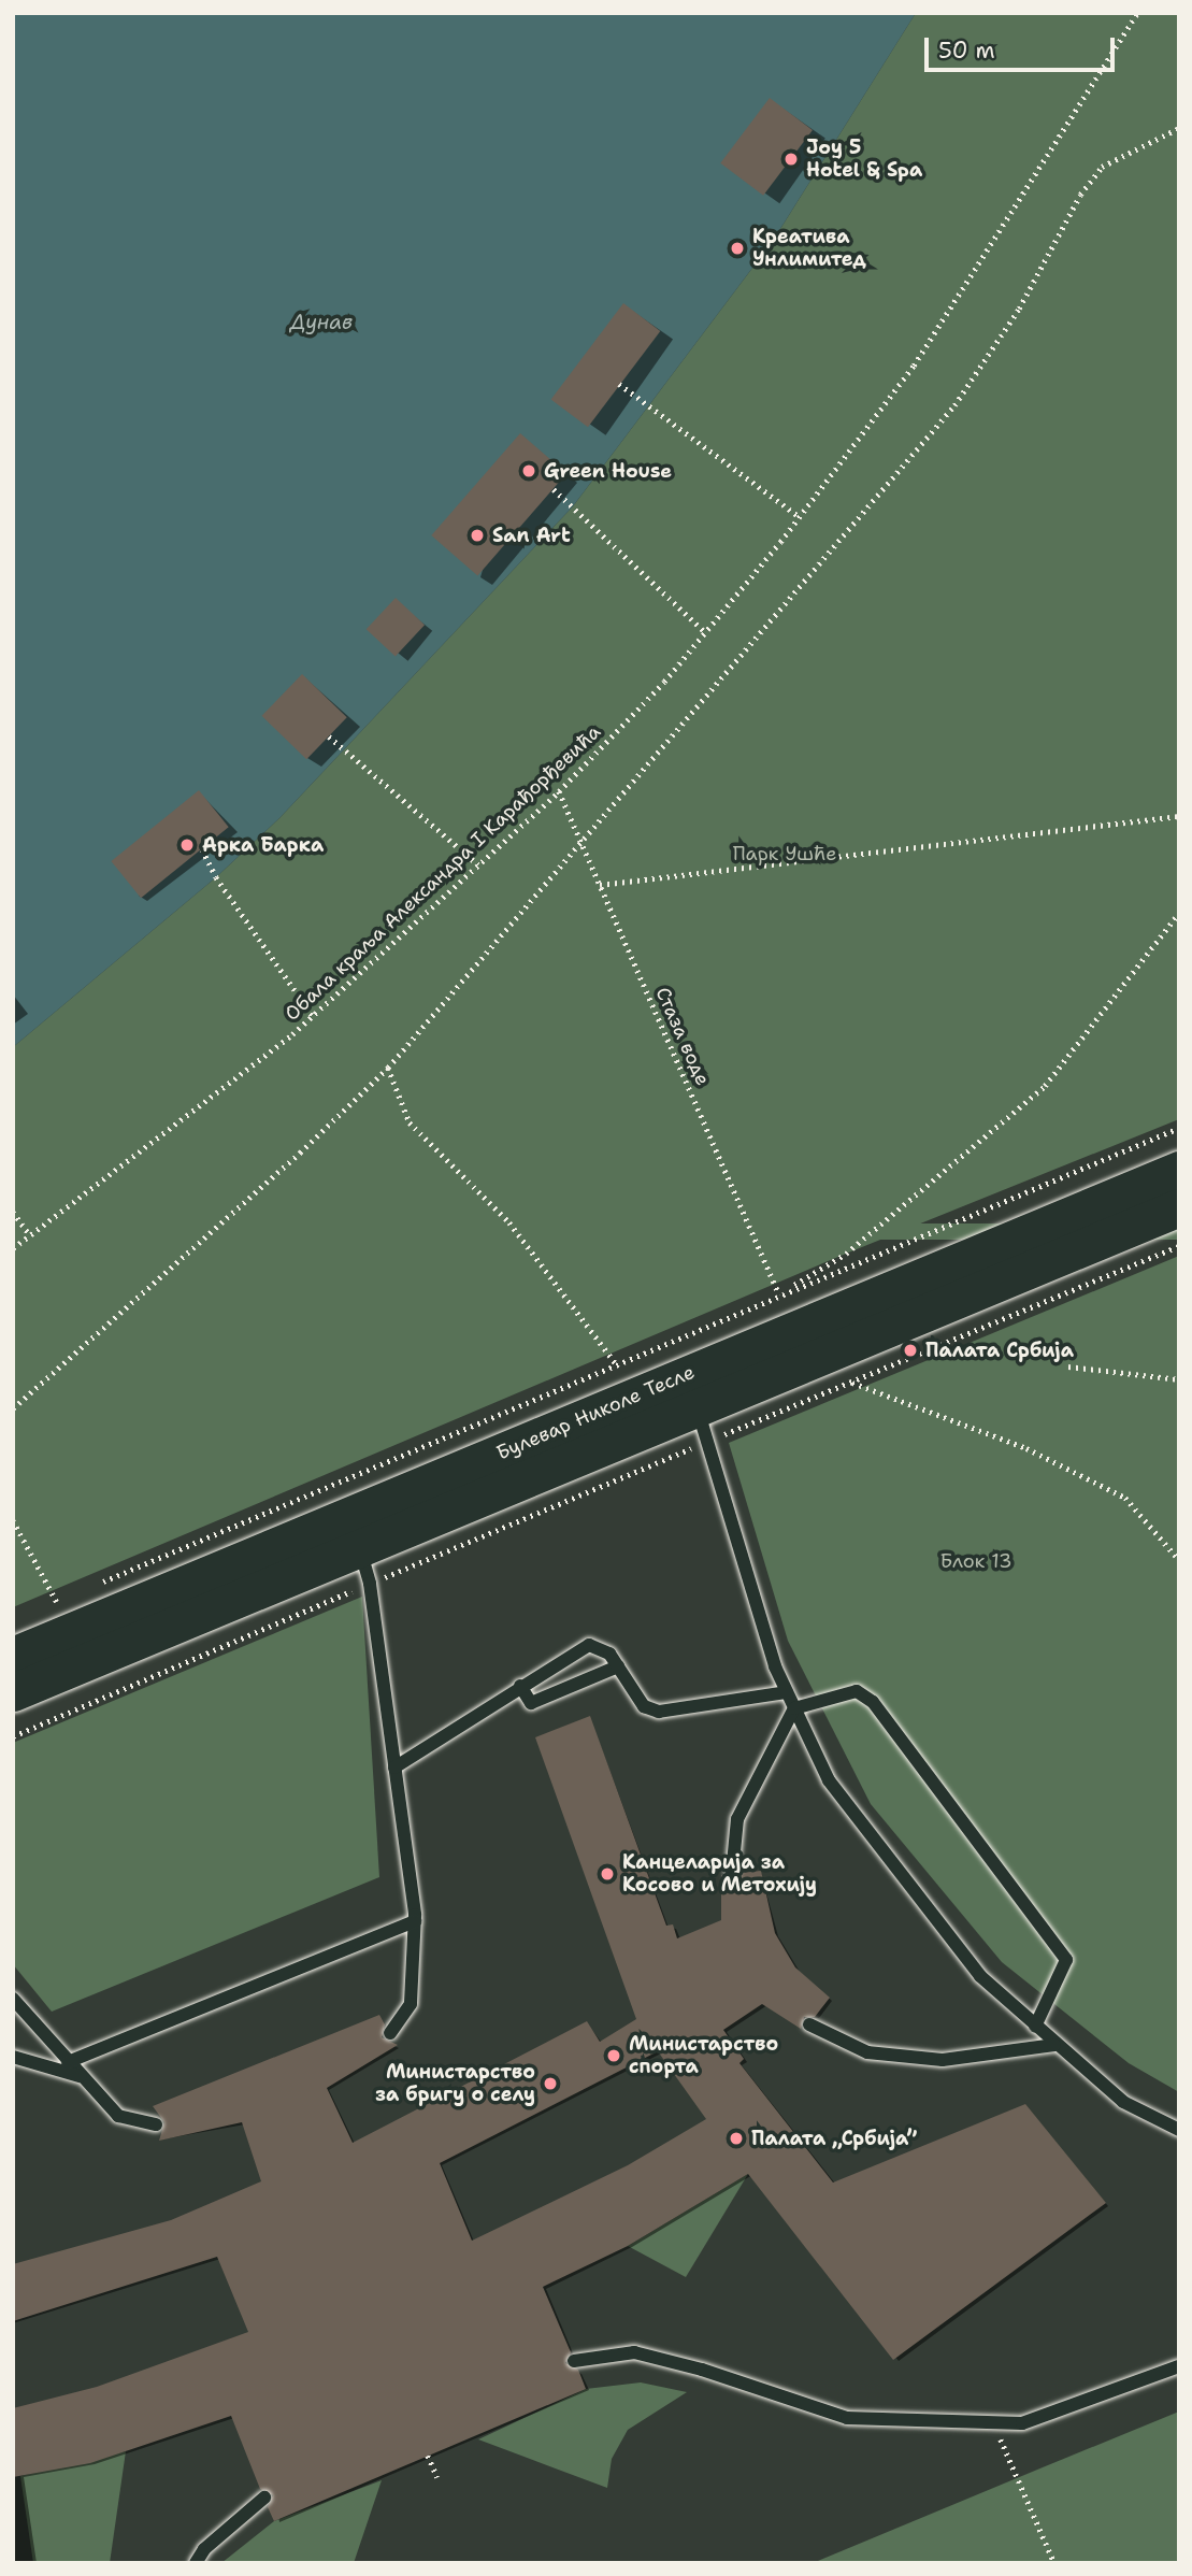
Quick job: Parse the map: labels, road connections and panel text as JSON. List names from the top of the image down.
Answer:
{
  "streets": {
    "main road": ["Булевар Николе Тесле"],
    "path": ["Обала краља Александра I Карађорђевића", "Стаза воде"]
  },
  "crossings": [
    ["Обала краља Александра I Карађорђевића", "Стаза воде"]
  ],
  "water": ["Дунав"],
  "parks": ["Парк Ушће", "Блок 13"],
  "places": [
    "Joy 5 Hotel & Spa",
    "Креатива Унлимитед",
    "Green House",
    "San Art",
    "Арка Барка",
    "Палата Србија",
    "Канцеларија за Косово и Метохију",
    "Министарство спорта",
    "Министарство за бригу о селу",
    "Палата „Србија”"
  ],
  "scale_bar": "50 m"
}
